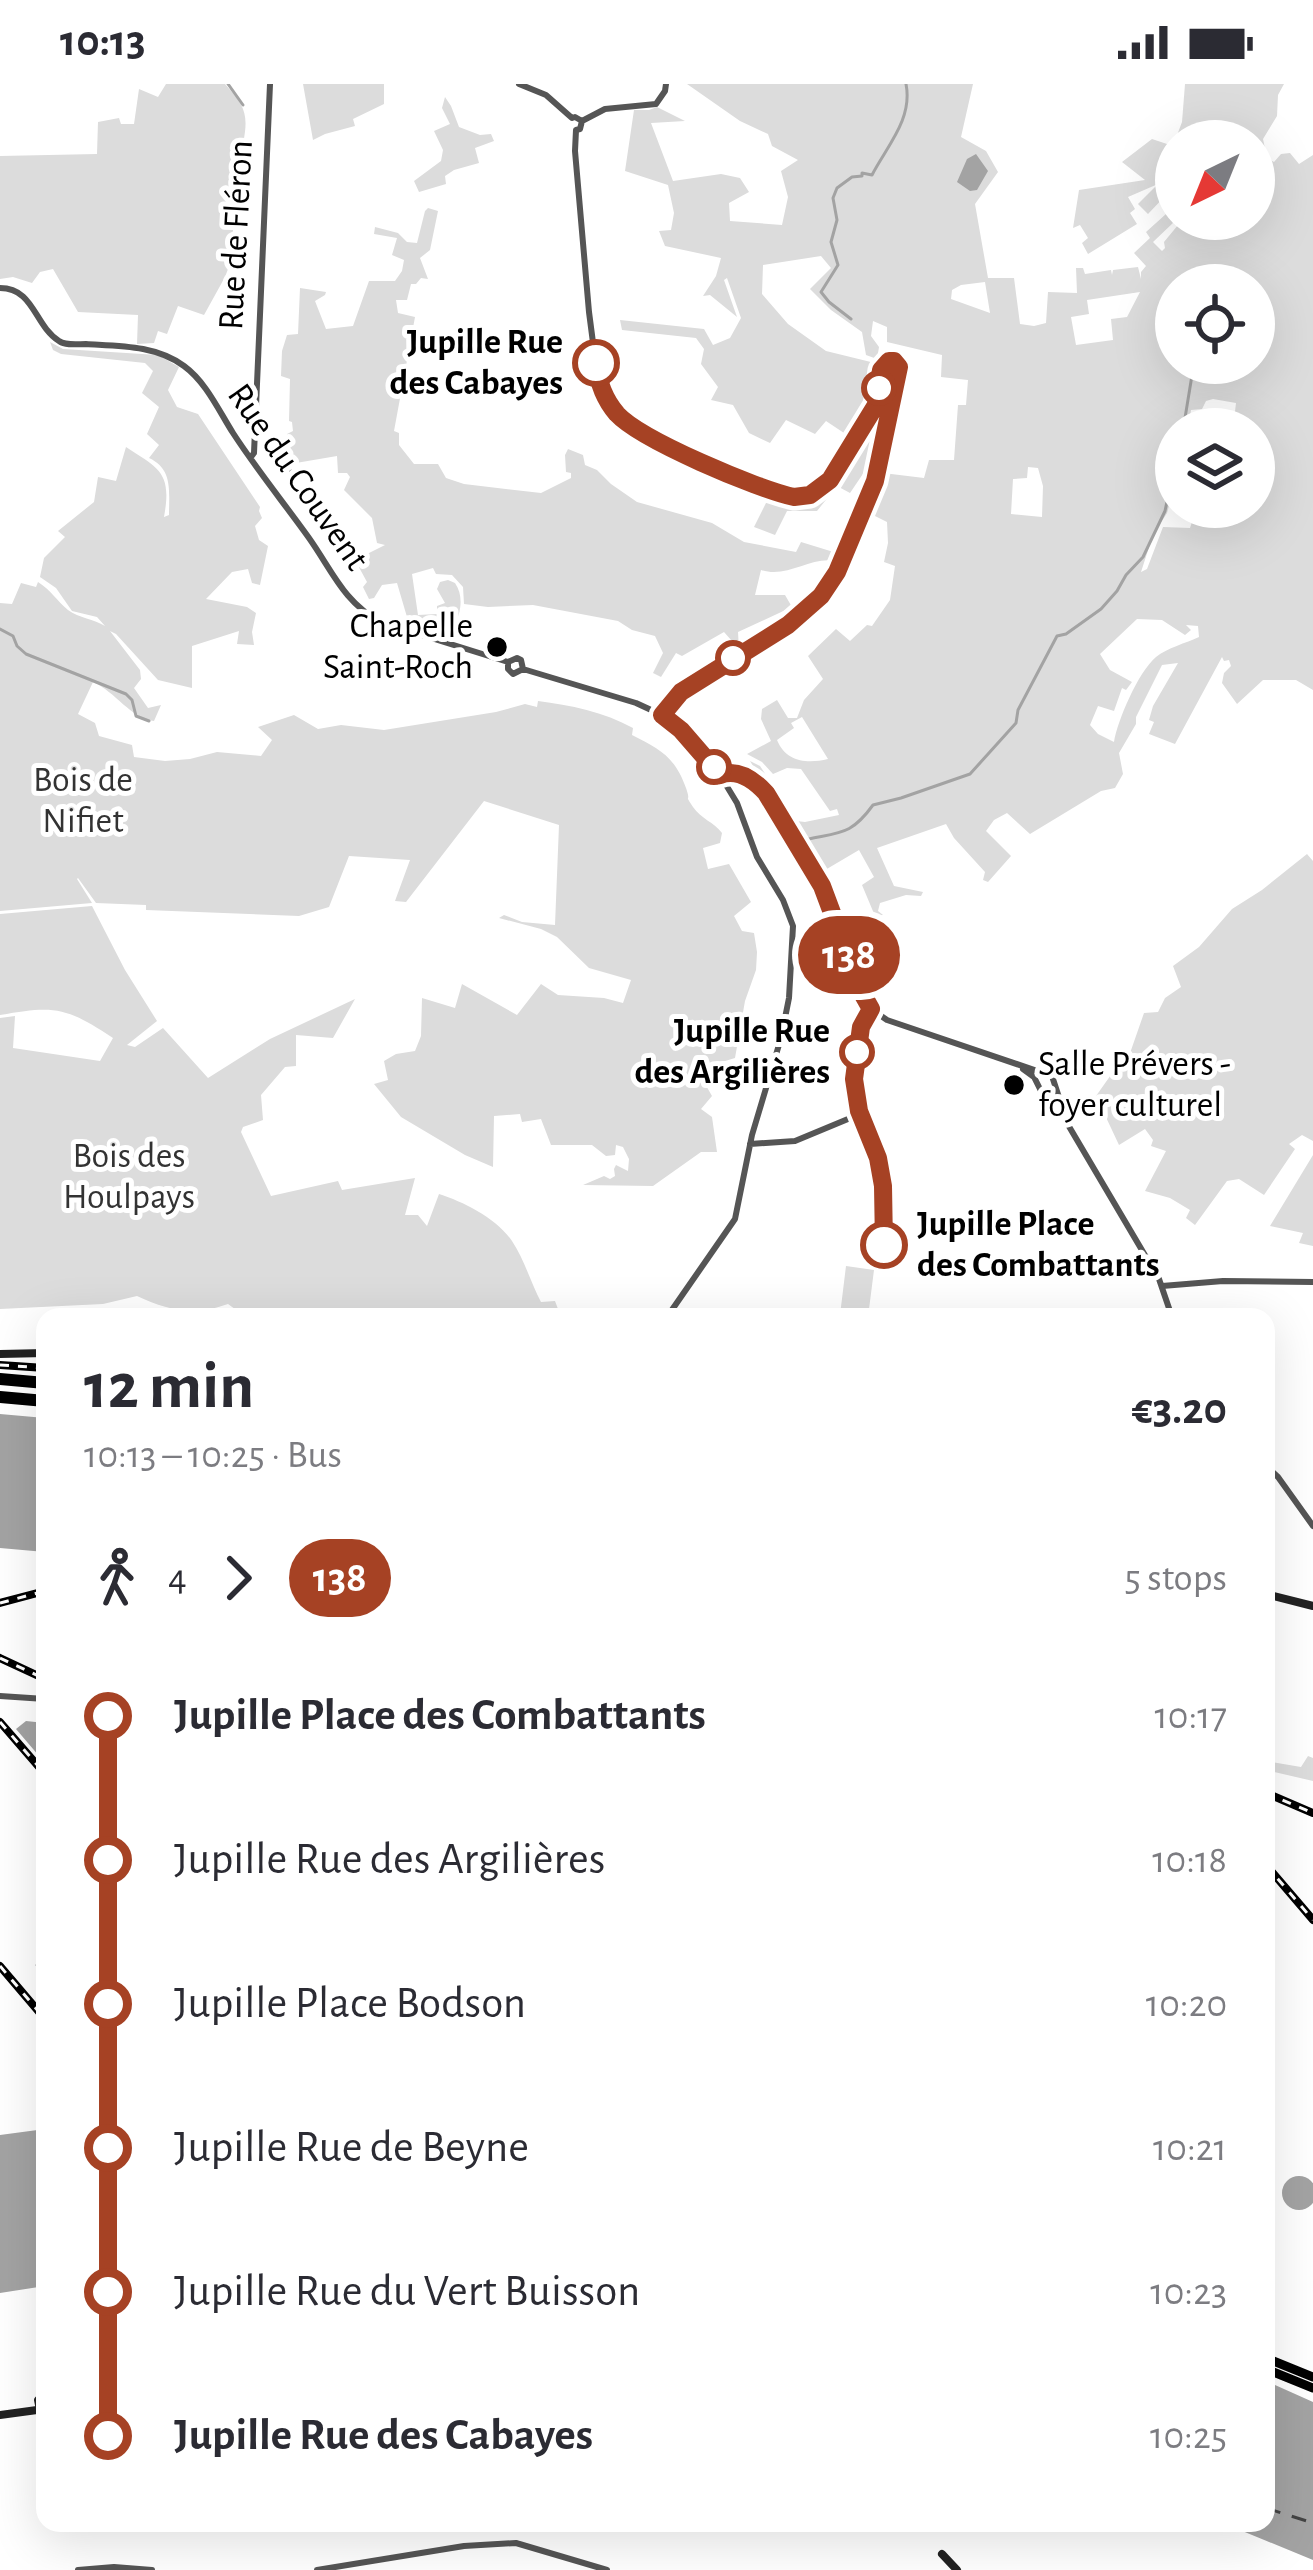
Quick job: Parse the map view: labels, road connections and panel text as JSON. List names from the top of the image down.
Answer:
{
  "streets": {
    "street": ["Rue de Fléron", "Rue du Couvent"]
  },
  "crossings": [
    ["Rue de Fléron", "Rue du Couvent"]
  ],
  "parks": ["Bois de Nifiet", "Bois des Houlpays"],
  "places": [
    "Jupille Rue des Cabayes",
    "Chapelle Saint-Roch",
    "Jupille Rue des Argilières",
    "Salle Prévers - foyer culturel",
    "Jupille Place des Combattants"
  ],
  "lines": ["bus line 138"],
  "north": "bottom left",
  "page": {
    "status": "10:13",
    "on_map": "138",
    "heading": ["12 min", "10:13 – 10:25 · Bus", "€3.20"],
    "legs": ["4", "138", "5 stops"],
    "list": [
      {
        "name": "Jupille Place des Combattants",
        "value": "10:17"
      },
      {
        "name": "Jupille Rue des Argilières",
        "value": "10:18"
      },
      {
        "name": "Jupille Place Bodson",
        "value": "10:20"
      },
      {
        "name": "Jupille Rue de Beyne",
        "value": "10:21"
      },
      {
        "name": "Jupille Rue du Vert Buisson",
        "value": "10:23"
      },
      {
        "name": "Jupille Rue des Cabayes",
        "value": "10:25"
      }
    ]
  }
}
